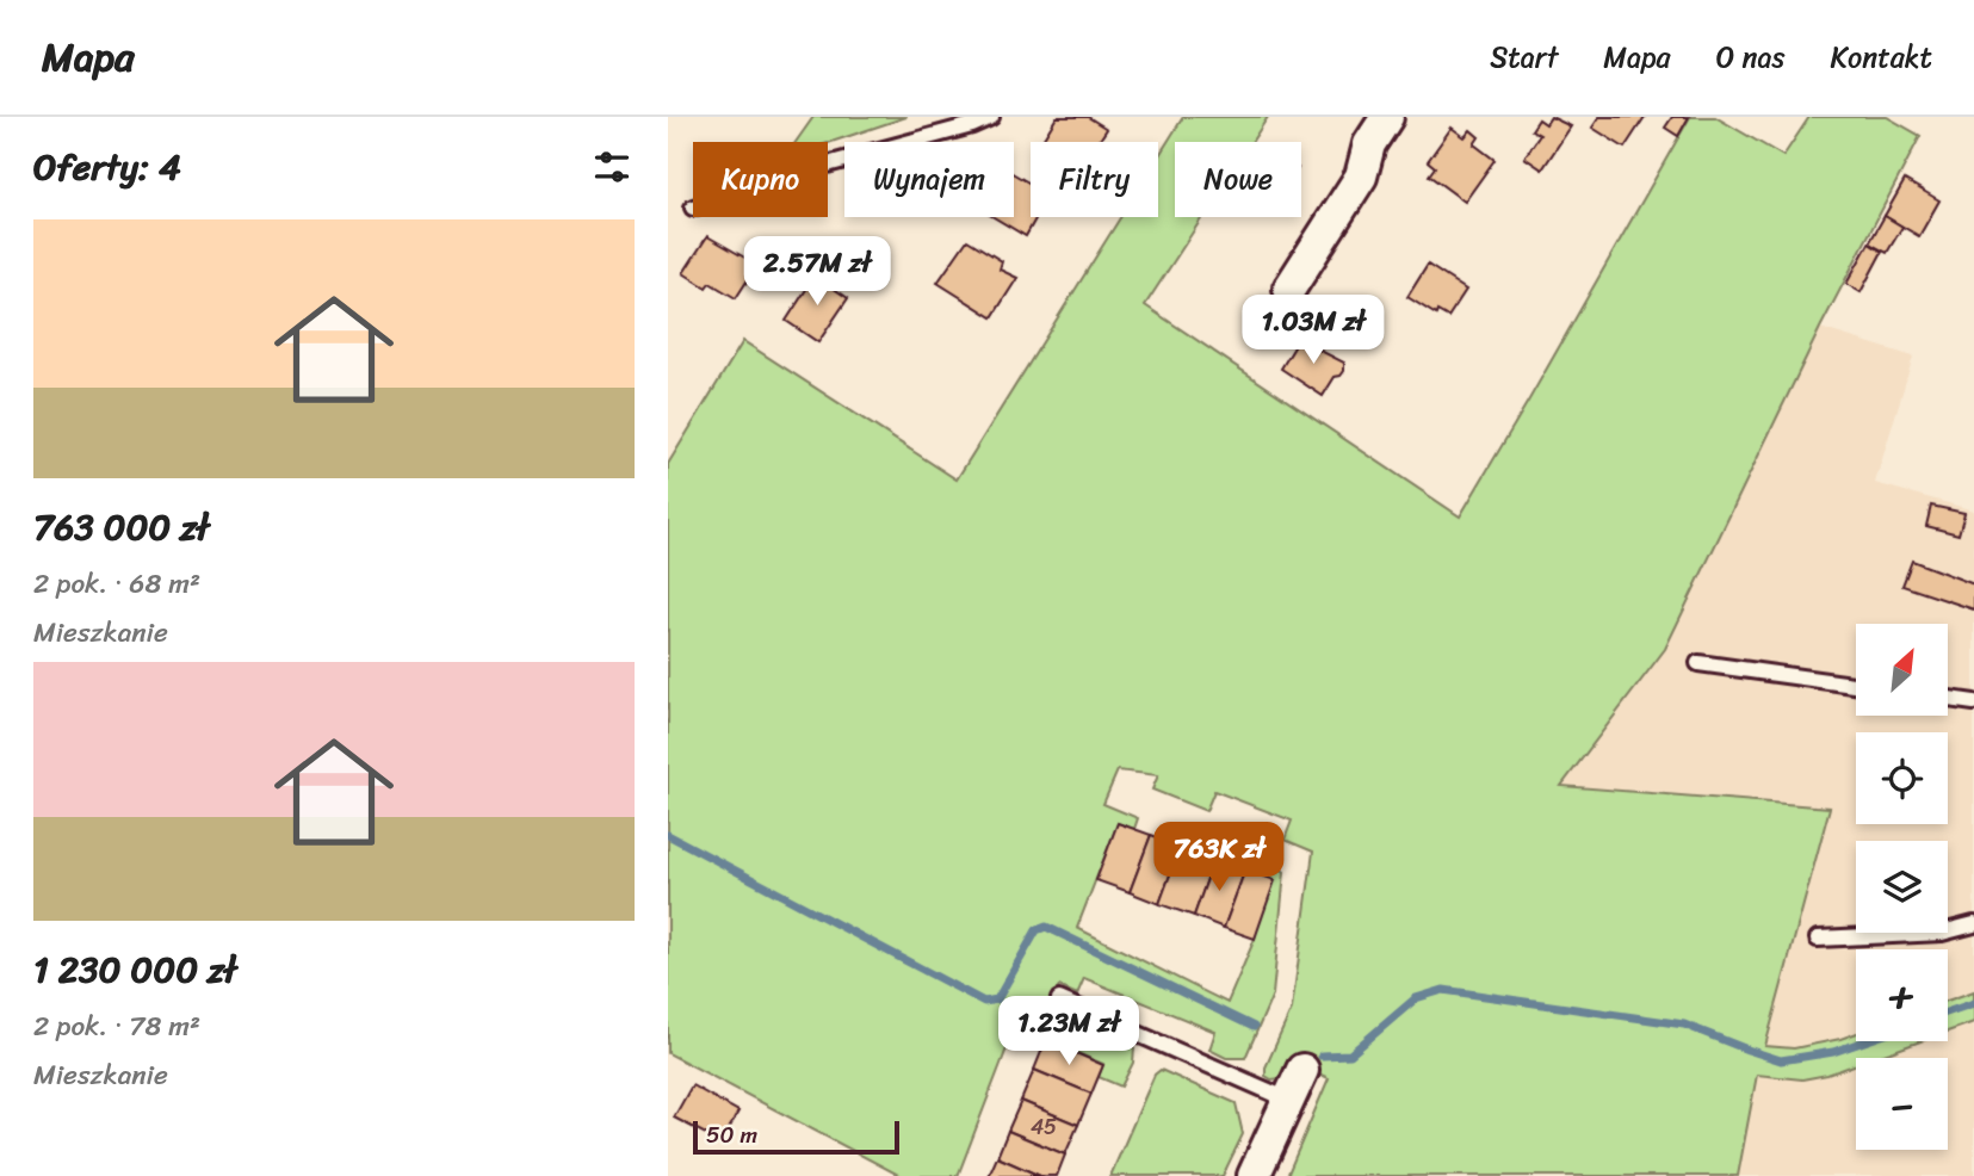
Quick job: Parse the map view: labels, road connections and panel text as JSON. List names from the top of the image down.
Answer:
{
  "house_numbers": ["45"],
  "scale_bar": "50 m",
  "north": "top right",
  "page": {
    "header": "Mapa",
    "nav": [
      "Start",
      "Mapa",
      "O nas",
      "Kontakt"
    ],
    "heading": "Oferty: 4",
    "chip": [
      "Kupno",
      "Wynajem",
      "Filtry",
      "Nowe"
    ],
    "list": [
      {
        "name": "763 000 zł",
        "note": "2 pok. · 68 m² · Mieszkanie"
      },
      {
        "name": "1 230 000 zł",
        "note": "2 pok. · 78 m² · Mieszkanie"
      }
    ],
    "price": [
      "2.57M zł",
      "1.03M zł",
      "763K zł",
      "1.23M zł"
    ],
    "map_buttons": ["+", "−"],
    "scale": "50 m"
  }
}
